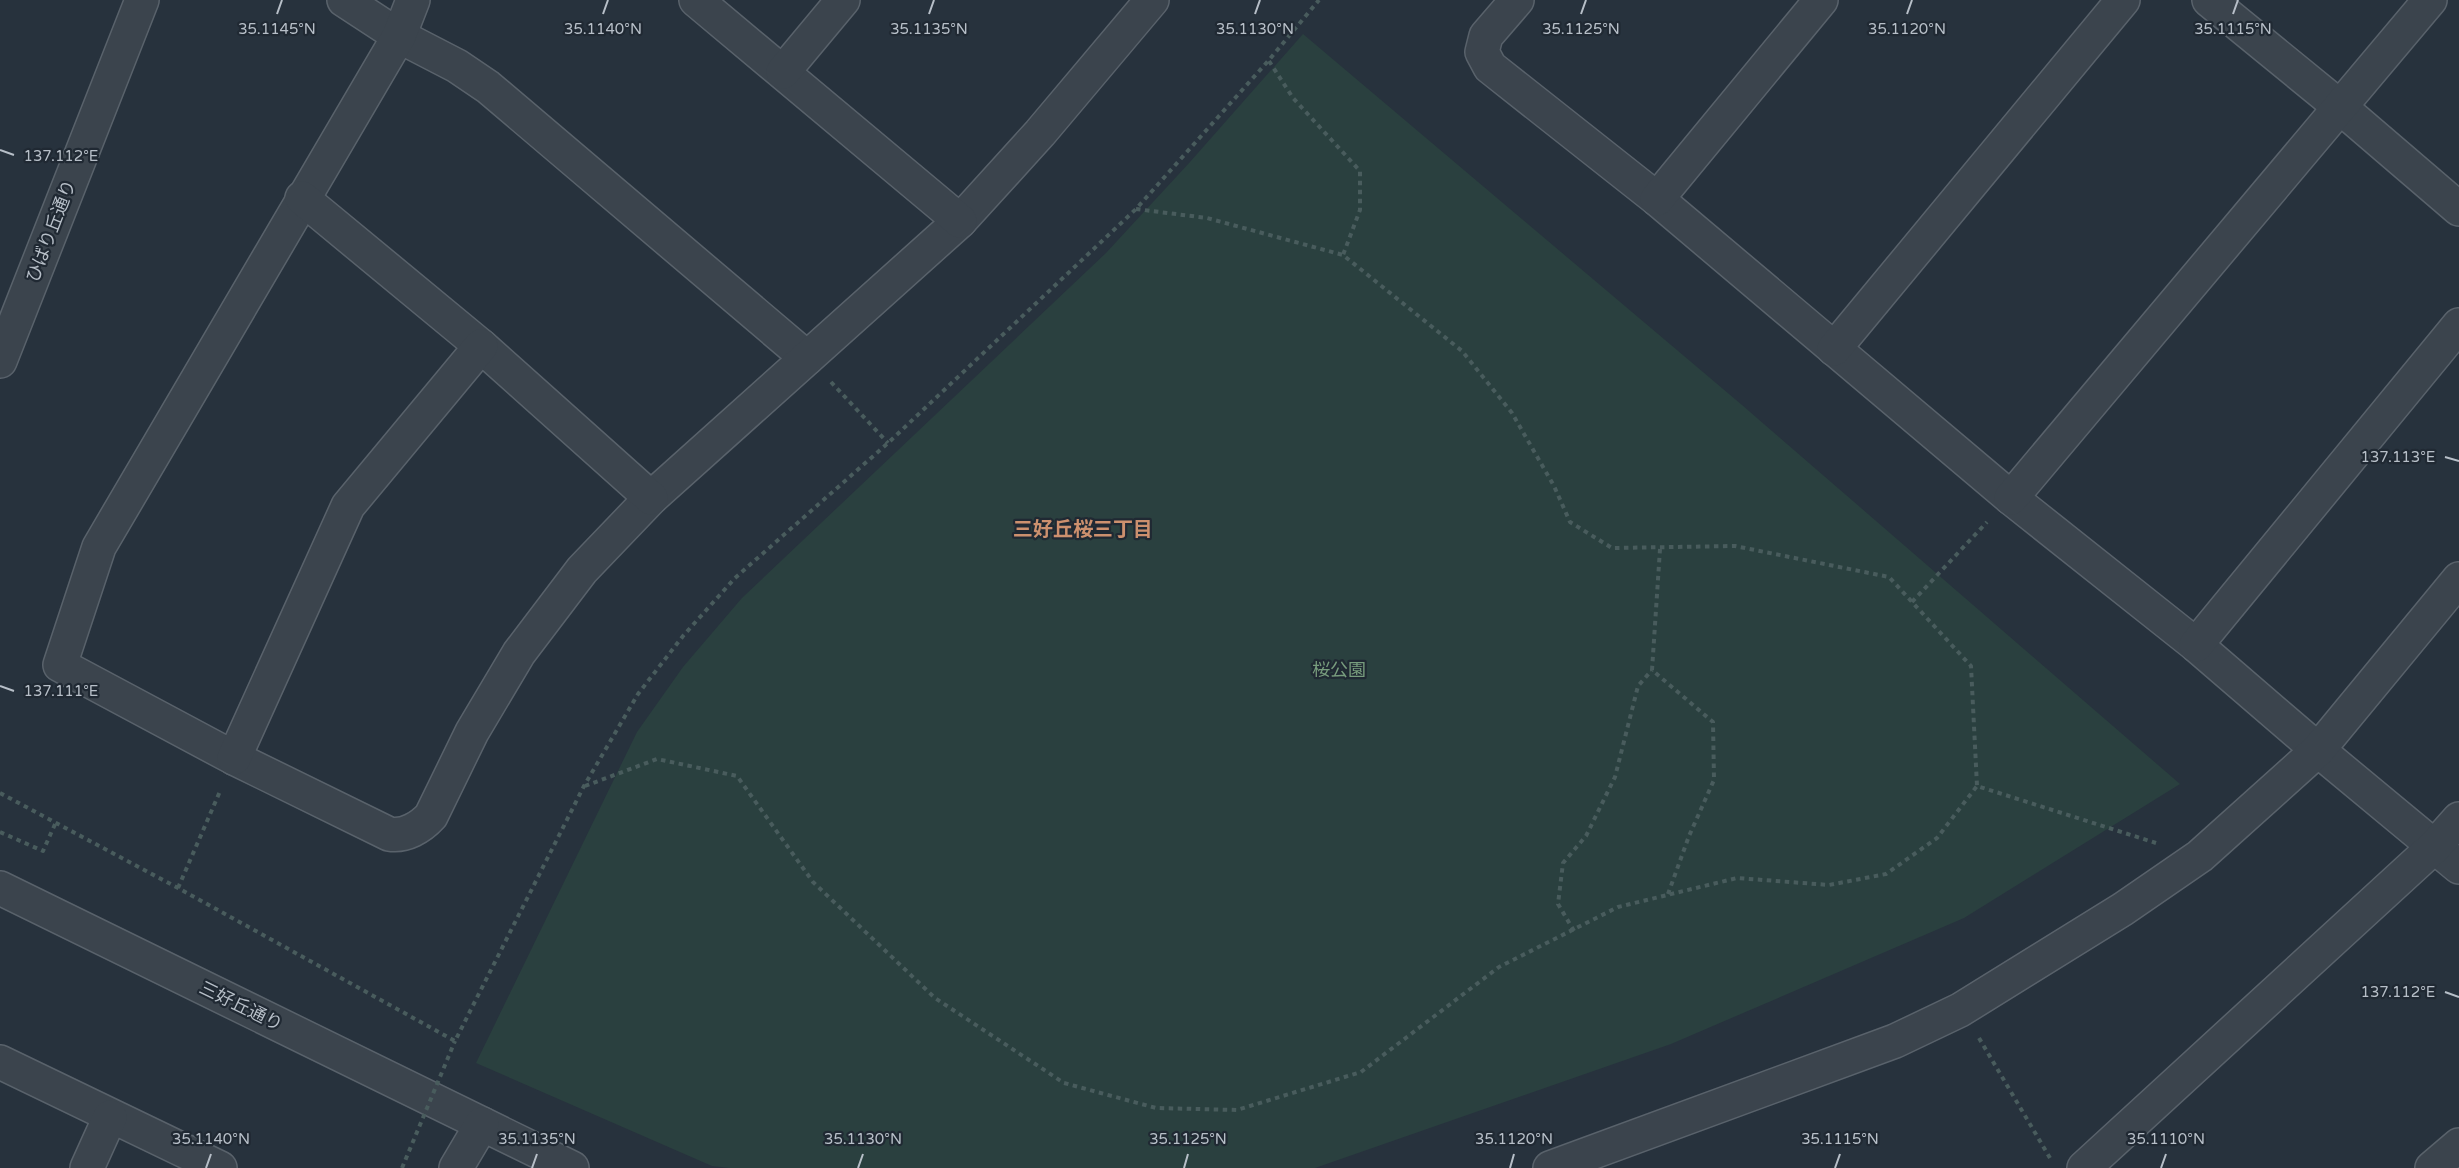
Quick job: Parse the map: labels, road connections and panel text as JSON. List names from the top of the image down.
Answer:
{
  "streets": {
    "street": ["ひばり丘通り", "三好丘通り"]
  },
  "districts": ["三好丘桜三丁目"],
  "parks": ["桜公園"],
  "coordinates": [
    "35.1145°N",
    "35.1140°N",
    "35.1135°N",
    "35.1130°N",
    "35.1125°N",
    "35.1120°N",
    "35.1115°N",
    "137.112°E",
    "137.113°E",
    "137.111°E",
    "35.1110°N"
  ]
}
